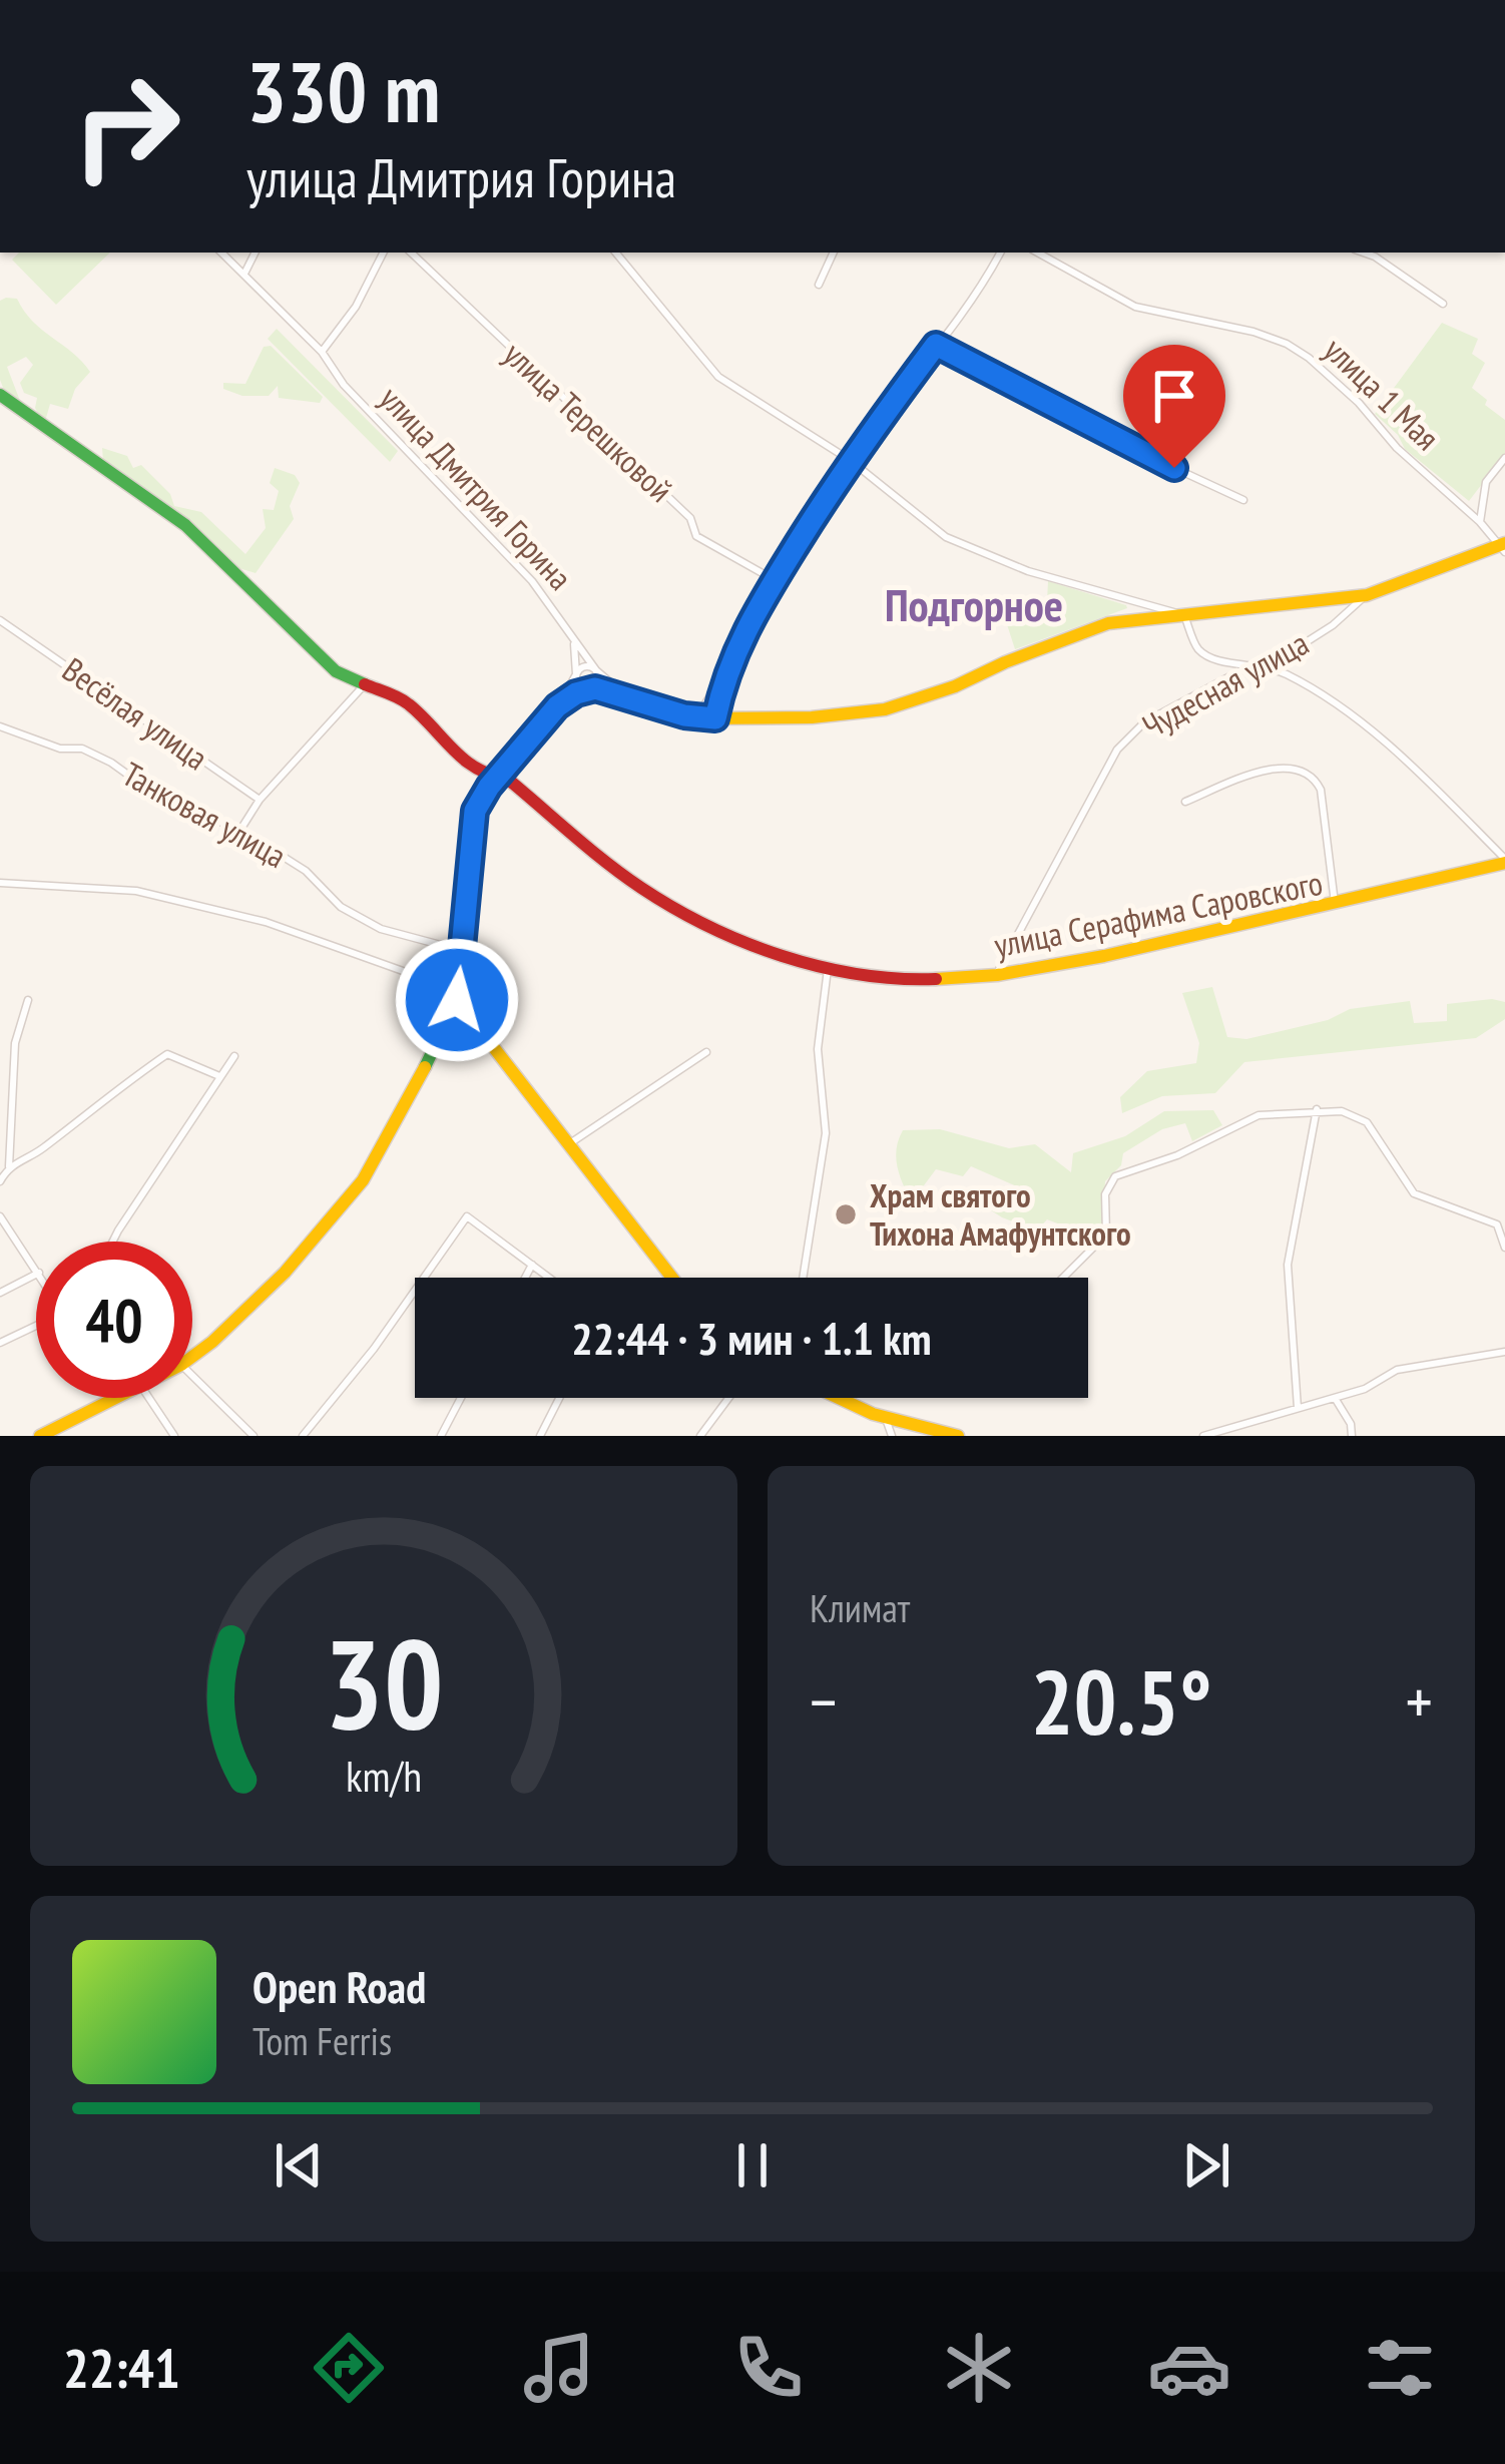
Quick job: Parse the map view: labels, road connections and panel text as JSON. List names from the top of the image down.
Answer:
{
  "streets": {
    "street": [
      "улица 1 Мая",
      "улица Терешковой",
      "улица Дмитрия Горина",
      "Чудесная улица",
      "Весёлая улица",
      "Танковая улица",
      "улица Серафима Саровского"
    ]
  },
  "crossings": [
    ["Чудесная улица", "улица Серафима Саровского"]
  ],
  "districts": ["Подгорное"],
  "places": ["Храм святого Тихона Амафунтского"],
  "page": {
    "turn": ["330 m", "улица Дмитрия Горина"],
    "limit": "40",
    "trip": "22:44 · 3 мин · 1.1 km",
    "tile": "Климат",
    "heat": ["−", "20.5°", "+"],
    "song": ["Open Road", "Tom Ferris"],
    "tabs": "22:41",
    "gauge": ["30", "km/h"]
  }
}
